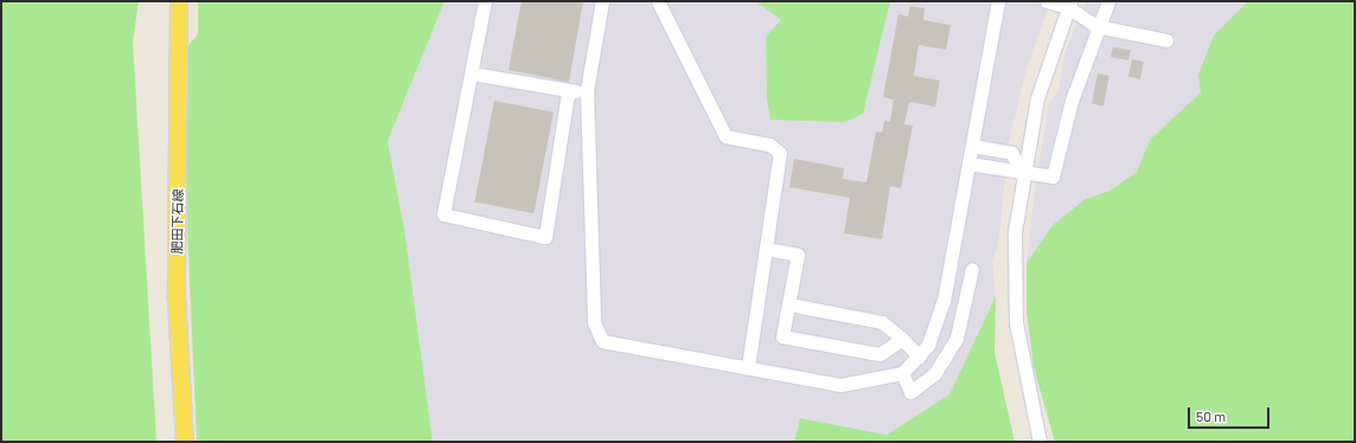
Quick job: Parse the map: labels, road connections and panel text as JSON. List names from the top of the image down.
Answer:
{
  "streets": {
    "main road": ["肥田下石線"]
  },
  "scale_bar": "50 m"
}
